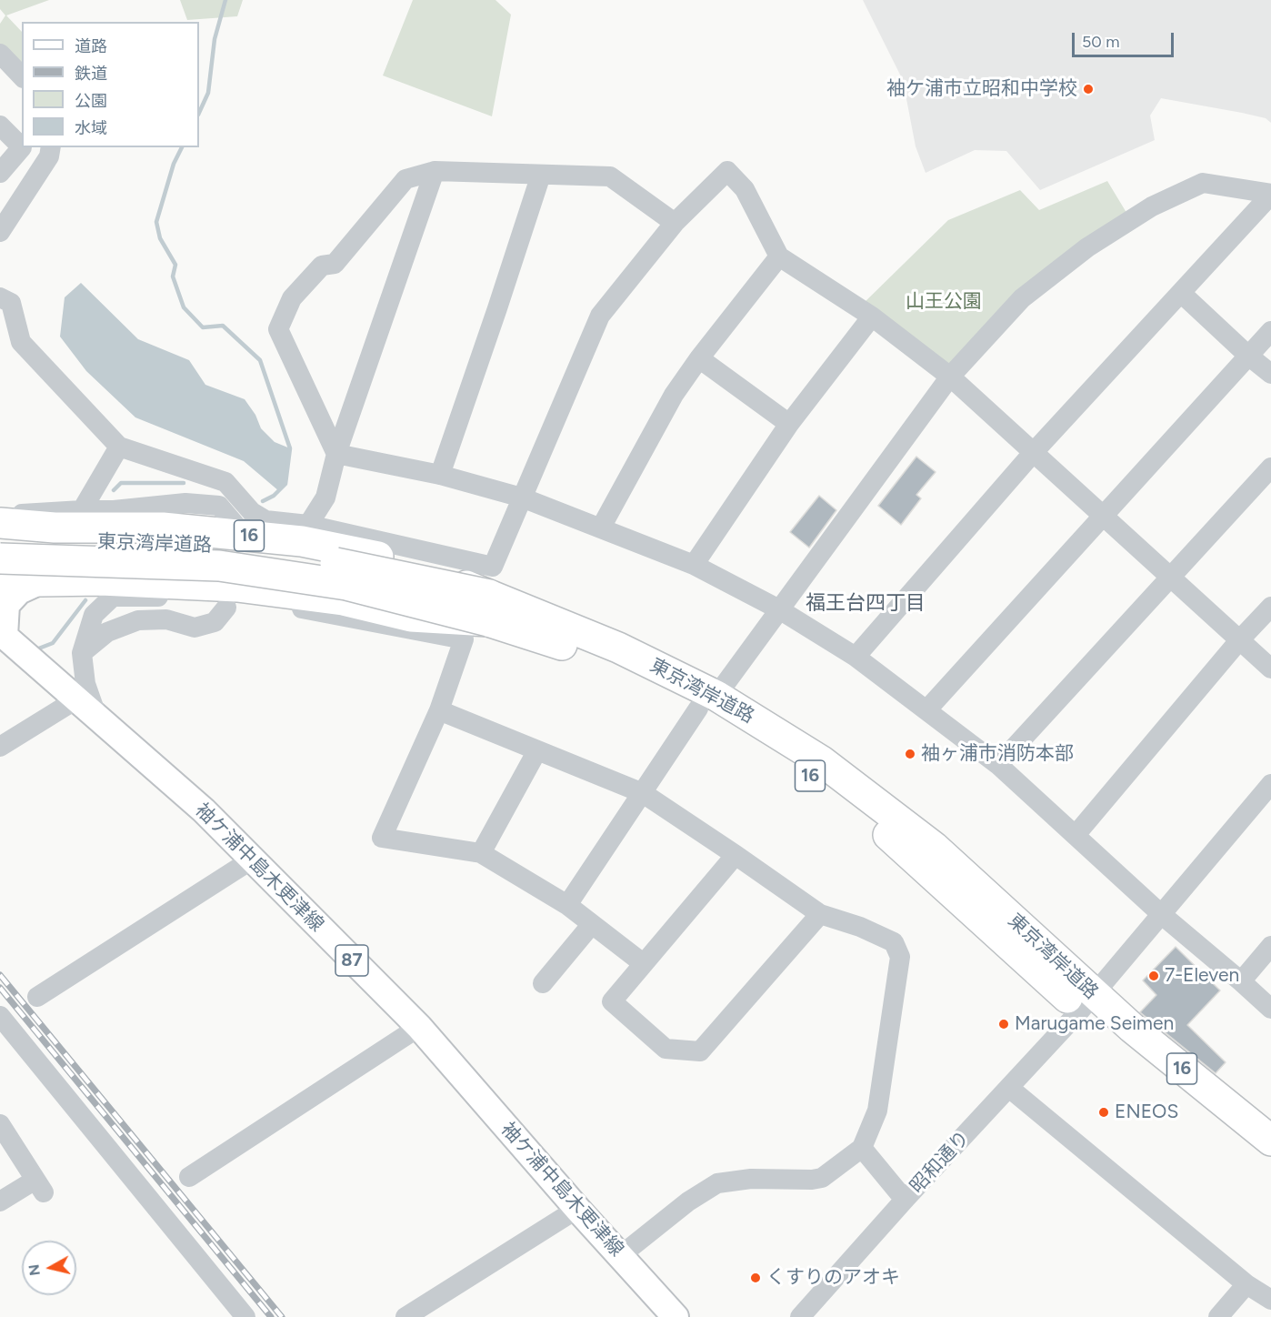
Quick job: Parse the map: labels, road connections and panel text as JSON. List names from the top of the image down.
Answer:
{
  "streets": {
    "highway": ["16", "東京湾岸道路"],
    "main road": ["袖ケ浦中島木更津線", "87"],
    "street": ["昭和通り"]
  },
  "crossings": [
    ["16", "東京湾岸道路"],
    ["東京湾岸道路", "昭和通り"]
  ],
  "districts": ["福王台四丁目"],
  "parks": ["山王公園"],
  "places": [
    "袖ケ浦市立昭和中学校",
    "袖ヶ浦市消防本部",
    "7-Eleven",
    "Marugame Seimen",
    "ENEOS",
    "くすりのアオキ"
  ],
  "legend": [
    "道路",
    "鉄道",
    "公園",
    "水域"
  ],
  "scale_bar": "50 m",
  "north": "left"
}
